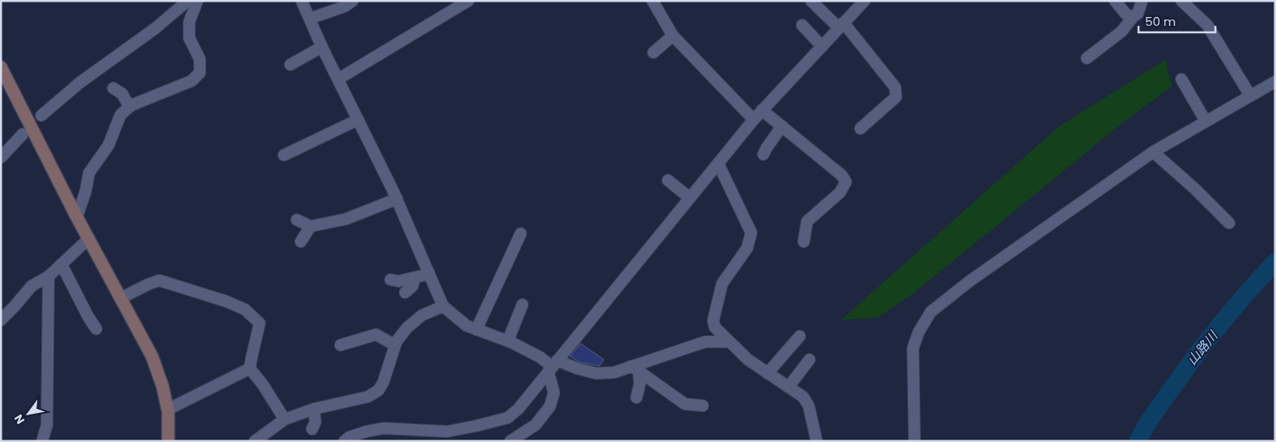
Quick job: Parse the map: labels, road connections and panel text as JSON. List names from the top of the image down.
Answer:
{
  "water": ["山路川"],
  "scale_bar": "50 m",
  "north": "bottom left"
}
